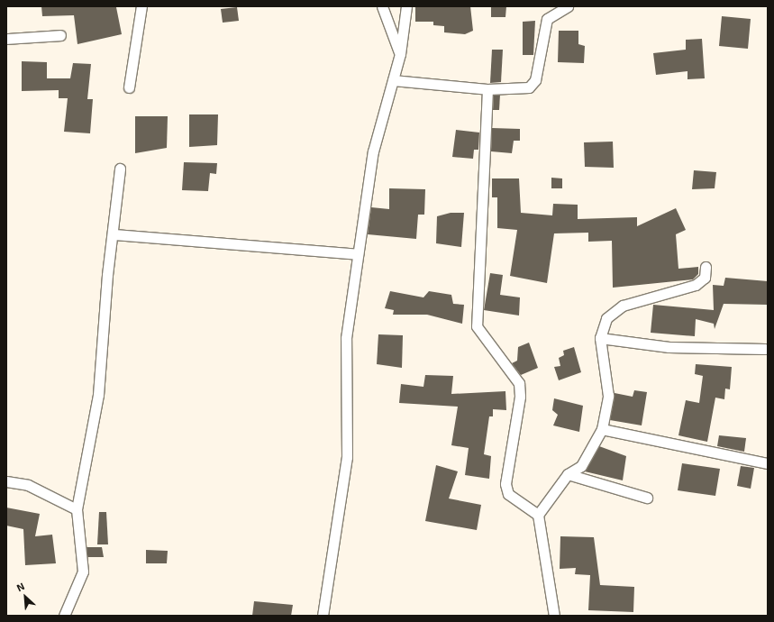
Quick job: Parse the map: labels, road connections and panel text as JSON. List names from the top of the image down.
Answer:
{
  "north": "top left"
}
